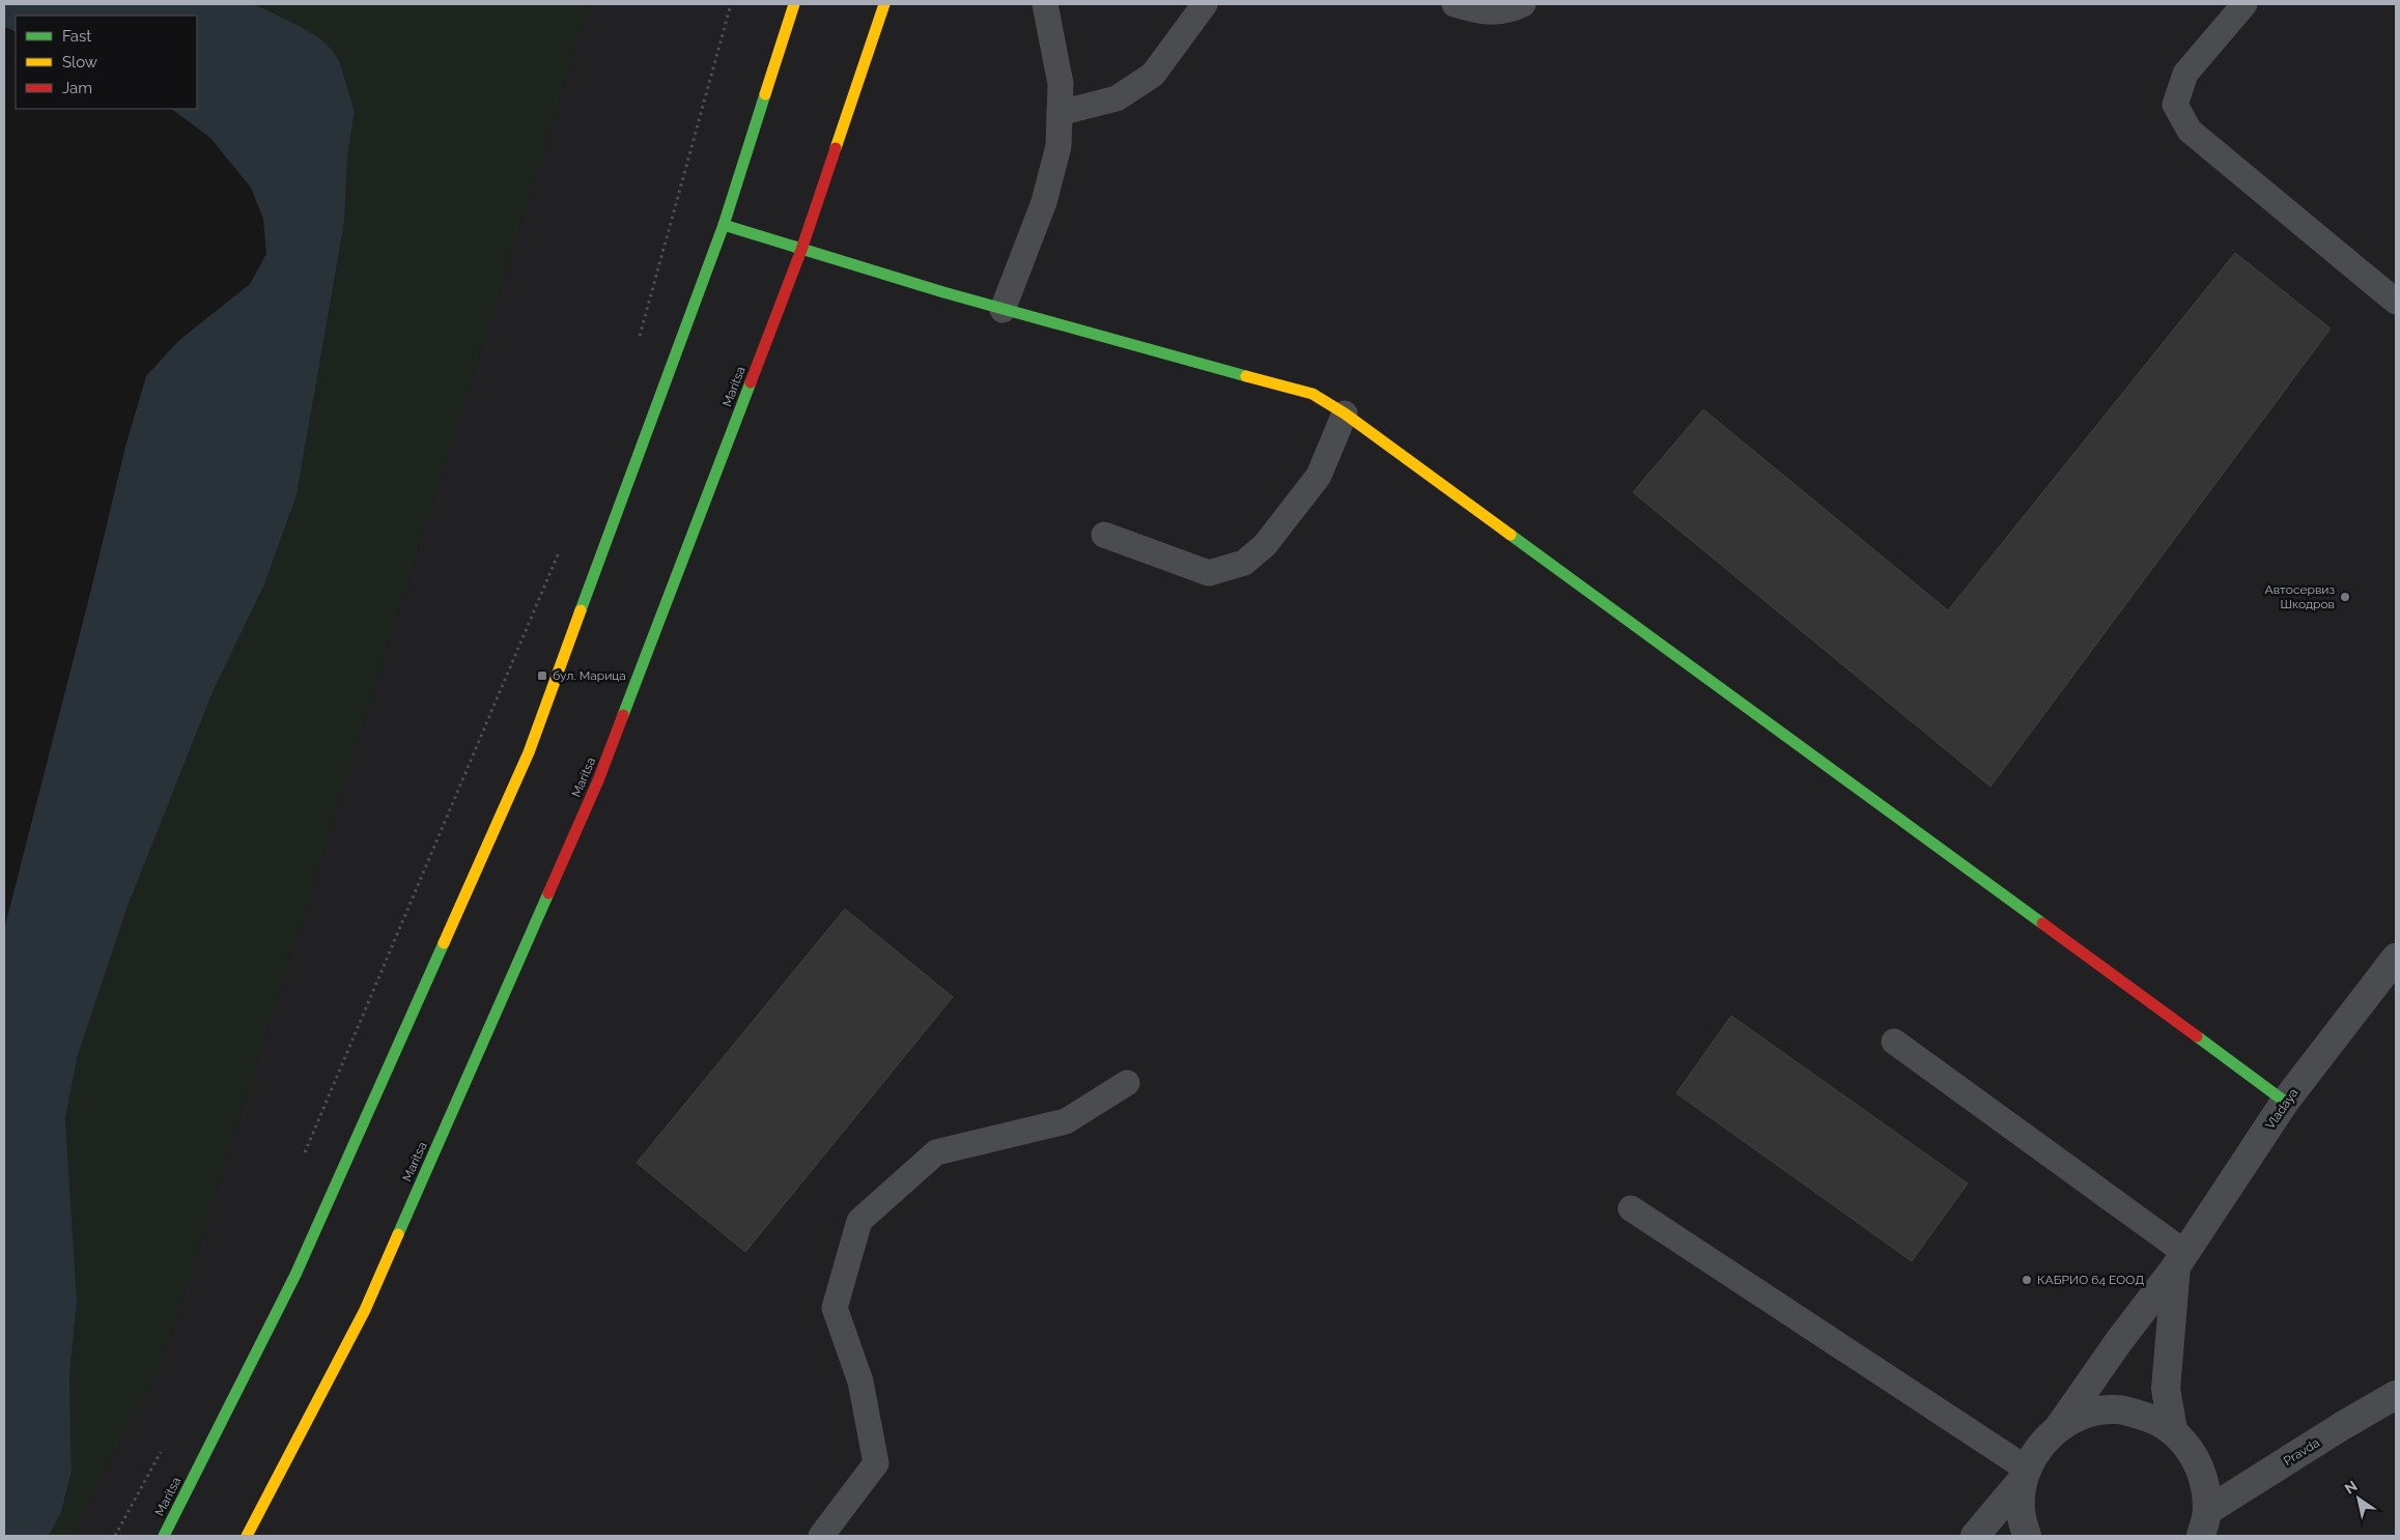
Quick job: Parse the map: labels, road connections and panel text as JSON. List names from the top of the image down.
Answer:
{
  "streets": {
    "street": ["Maritsa", "Vladaya", "Pravda"]
  },
  "crossings": [
    ["Vladaya", "Pravda"]
  ],
  "places": {
    "other": ["Автосервиз Шкодров", "КАБРИО 64 ЕООД"],
    "transit": ["бул. Марица"]
  },
  "legend": ["Fast", "Slow", "Jam"],
  "north": "top left"
}
